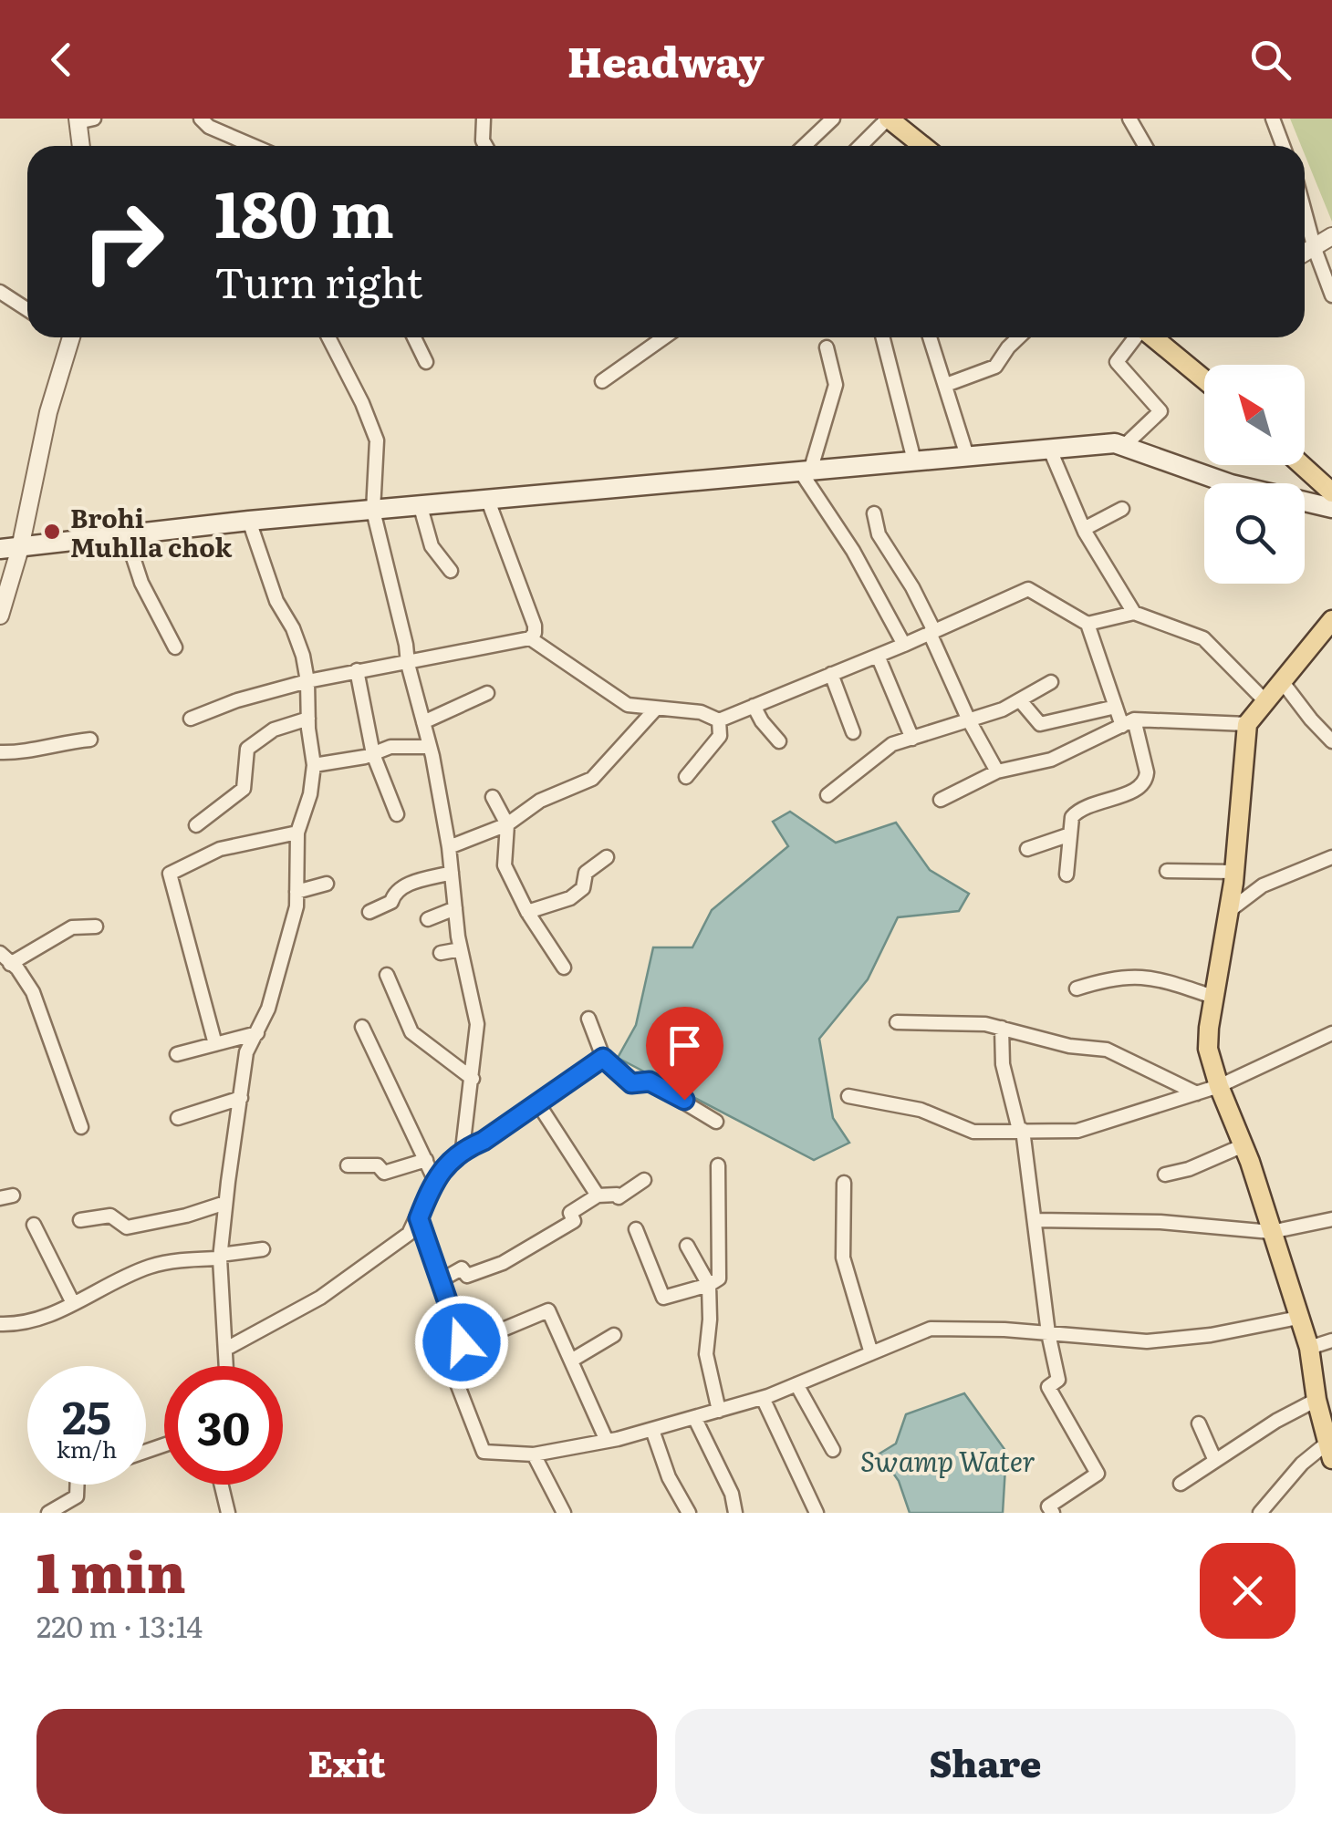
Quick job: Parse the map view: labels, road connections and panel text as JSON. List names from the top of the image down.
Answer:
{
  "water": ["Swamp Water"],
  "places": ["Brohi Muhlla chok"],
  "north": "top left",
  "page": {
    "header": "Headway",
    "turn": ["180 m", "Turn right"],
    "speed": "25 km/h",
    "limit": "30",
    "heading": ["1 min", "220 m · 13:14"],
    "buttons": ["Exit", "Share"]
  }
}
